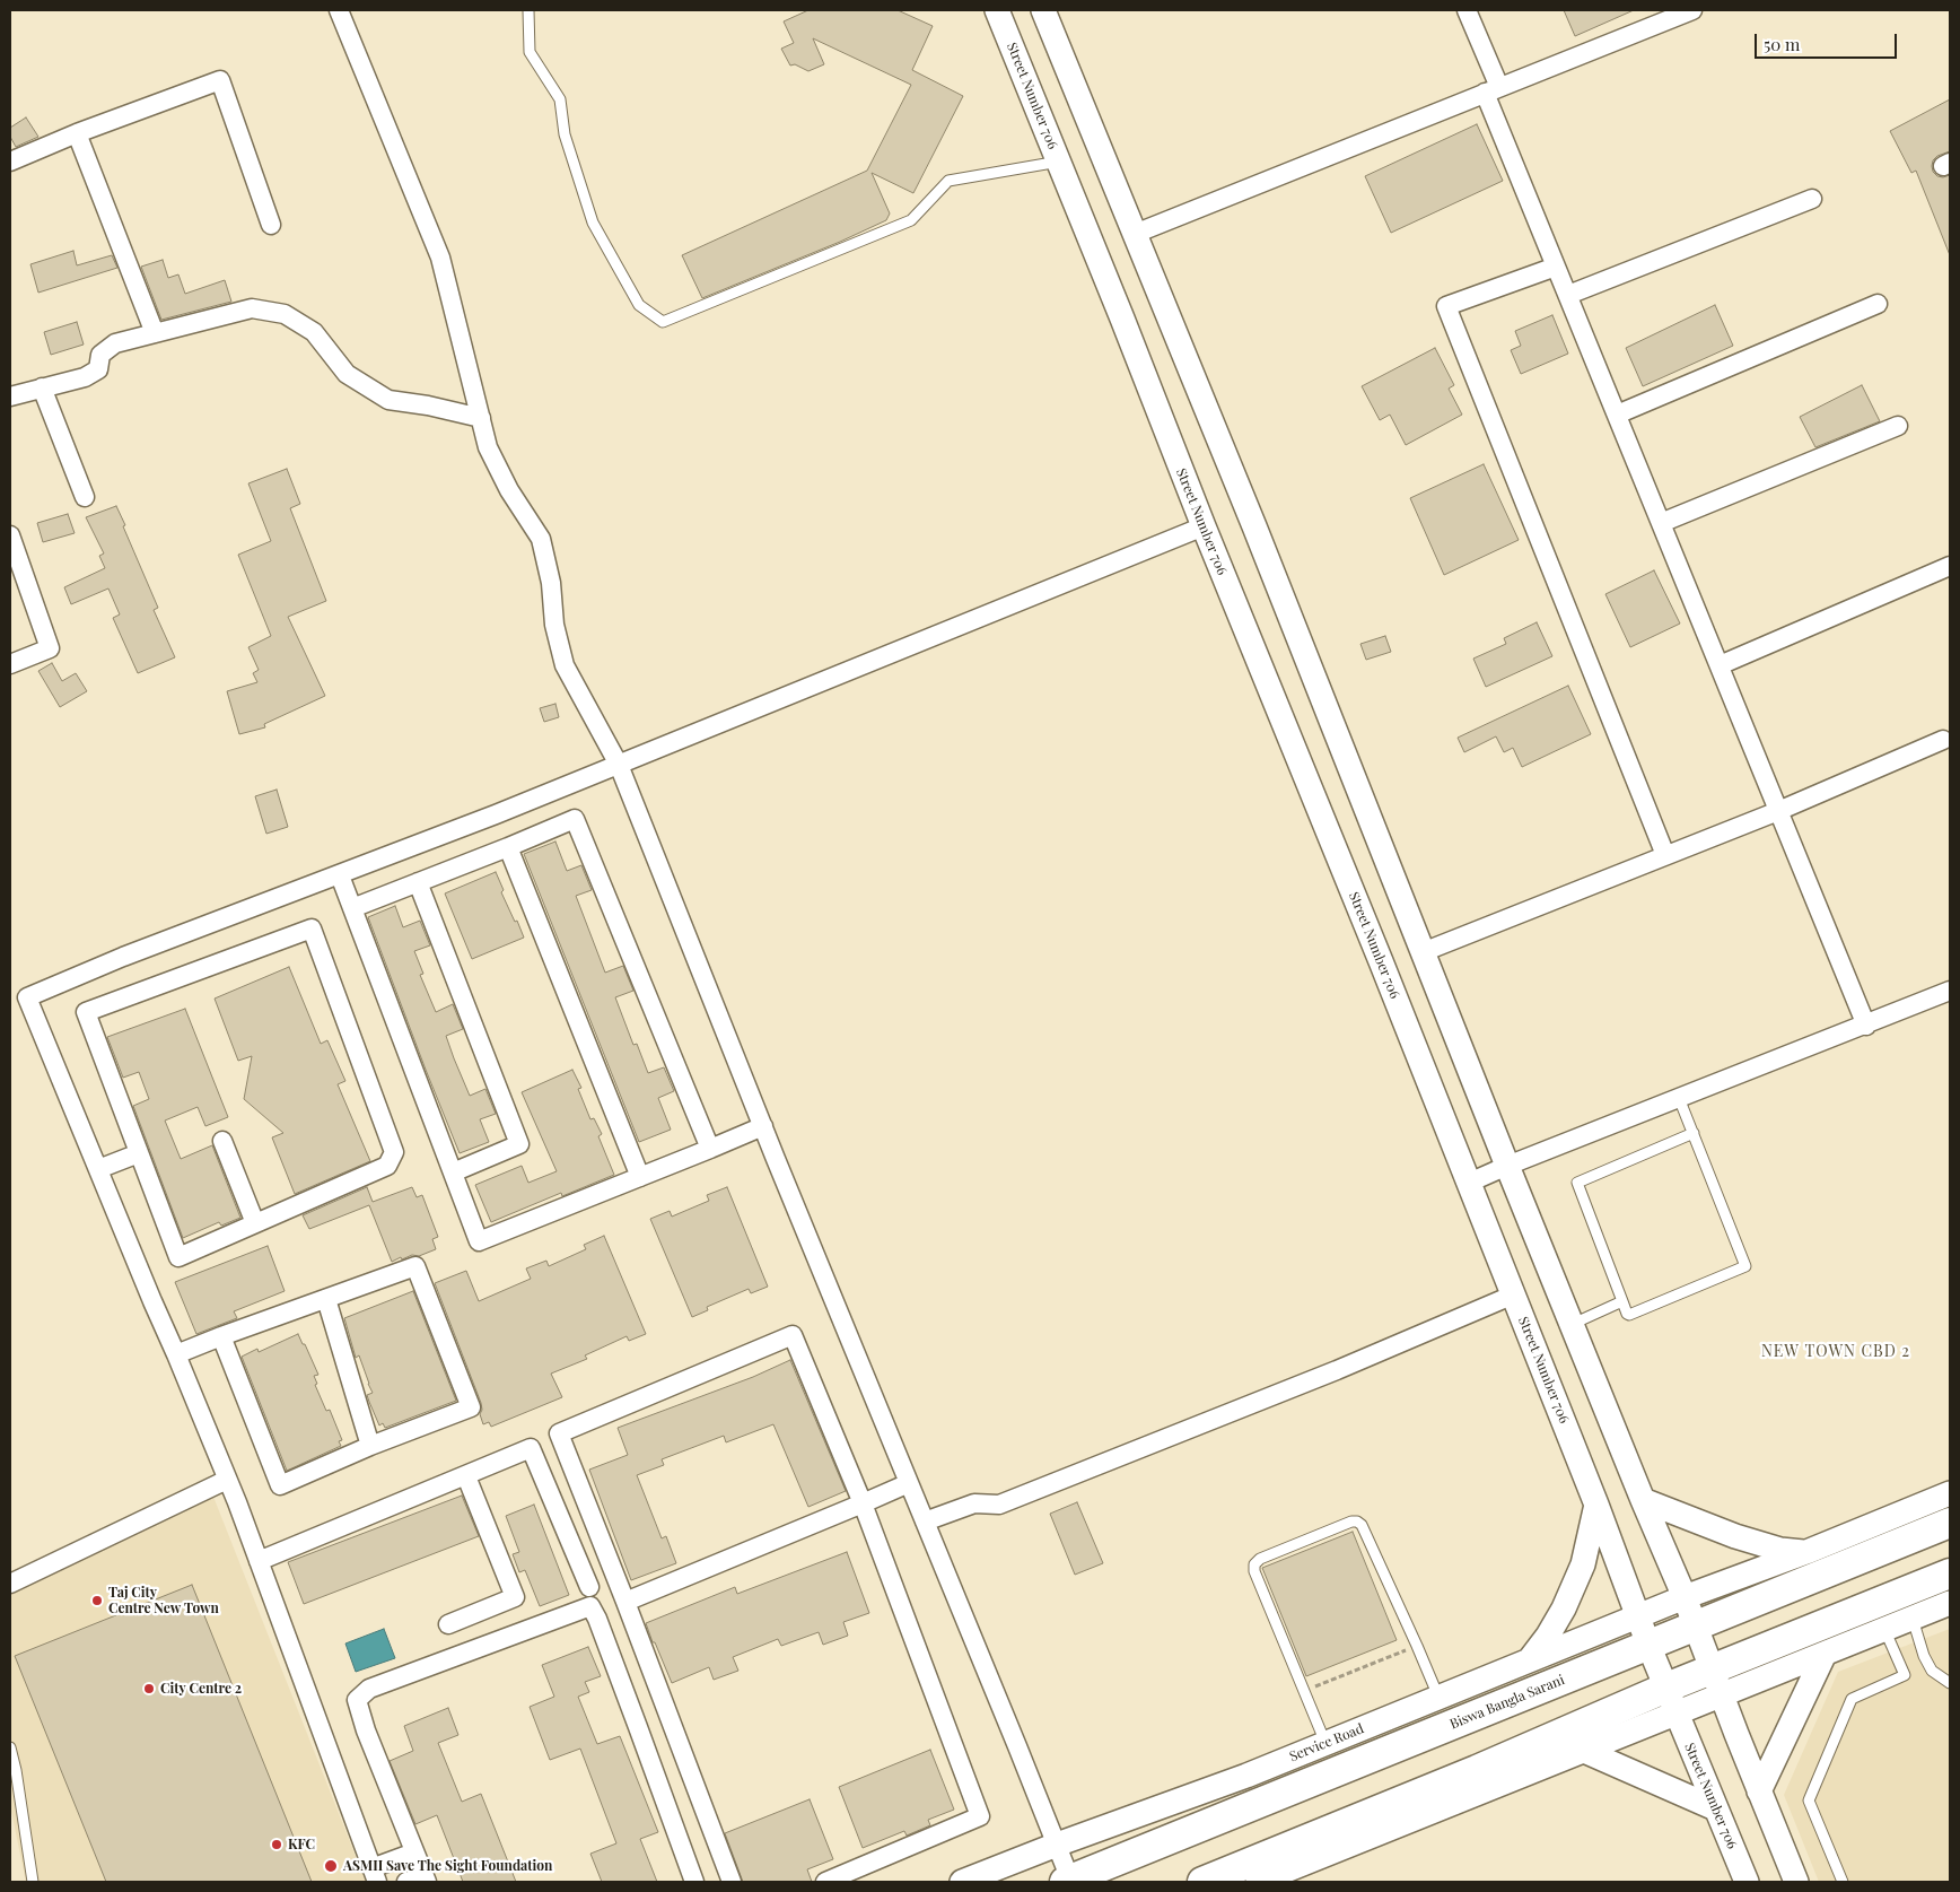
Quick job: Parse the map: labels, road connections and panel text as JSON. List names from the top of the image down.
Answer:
{
  "streets": {
    "main road": ["Biswa Bangla Sarani"],
    "street": ["Street Number 706", "Service Road"]
  },
  "crossings": [
    ["Street Number 706", "Biswa Bangla Sarani"],
    ["Street Number 706", "Service Road"]
  ],
  "districts": ["NEW TOWN CBD 2"],
  "places": [
    "Taj City Centre New Town",
    "City Centre 2",
    "KFC",
    "ASMII Save The Sight Foundation"
  ],
  "scale_bar": "50 m"
}
